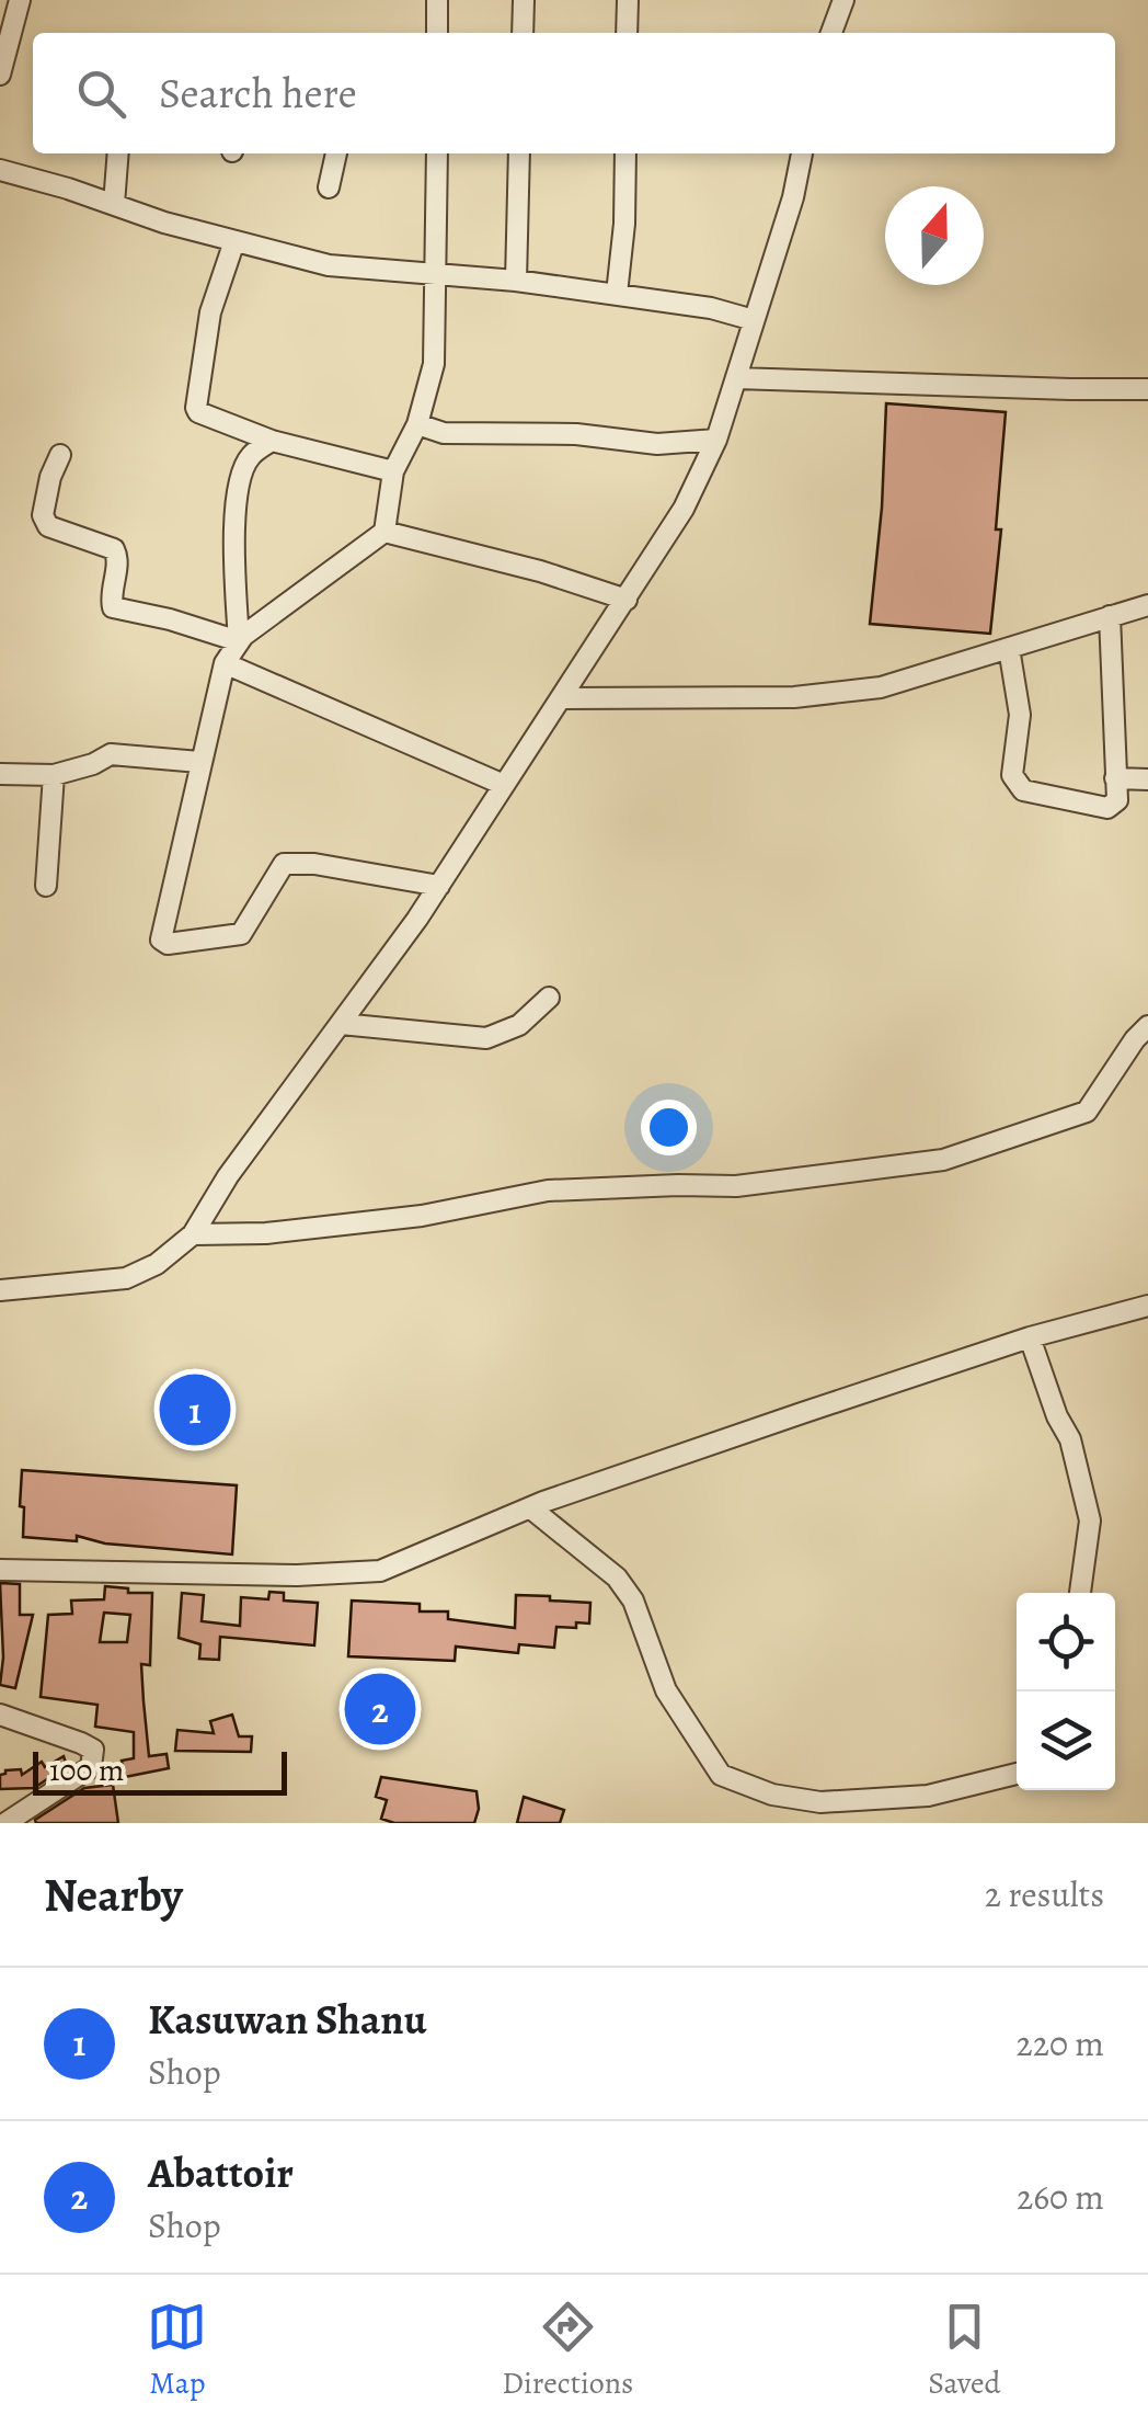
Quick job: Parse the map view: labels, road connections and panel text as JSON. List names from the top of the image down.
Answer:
{
  "scale_bar": "100 m",
  "north": "top",
  "page": {
    "search": "Search here",
    "pins": ["1", "2"],
    "scale": "100 m",
    "heading": ["Nearby", "2 results"],
    "list": [
      {
        "mark": "1",
        "name": "Kasuwan Shanu",
        "note": "Shop",
        "value": "220 m"
      },
      {
        "mark": "2",
        "name": "Abattoir",
        "note": "Shop",
        "value": "260 m"
      }
    ],
    "nav": ["Map", "Directions", "Saved"]
  }
}
